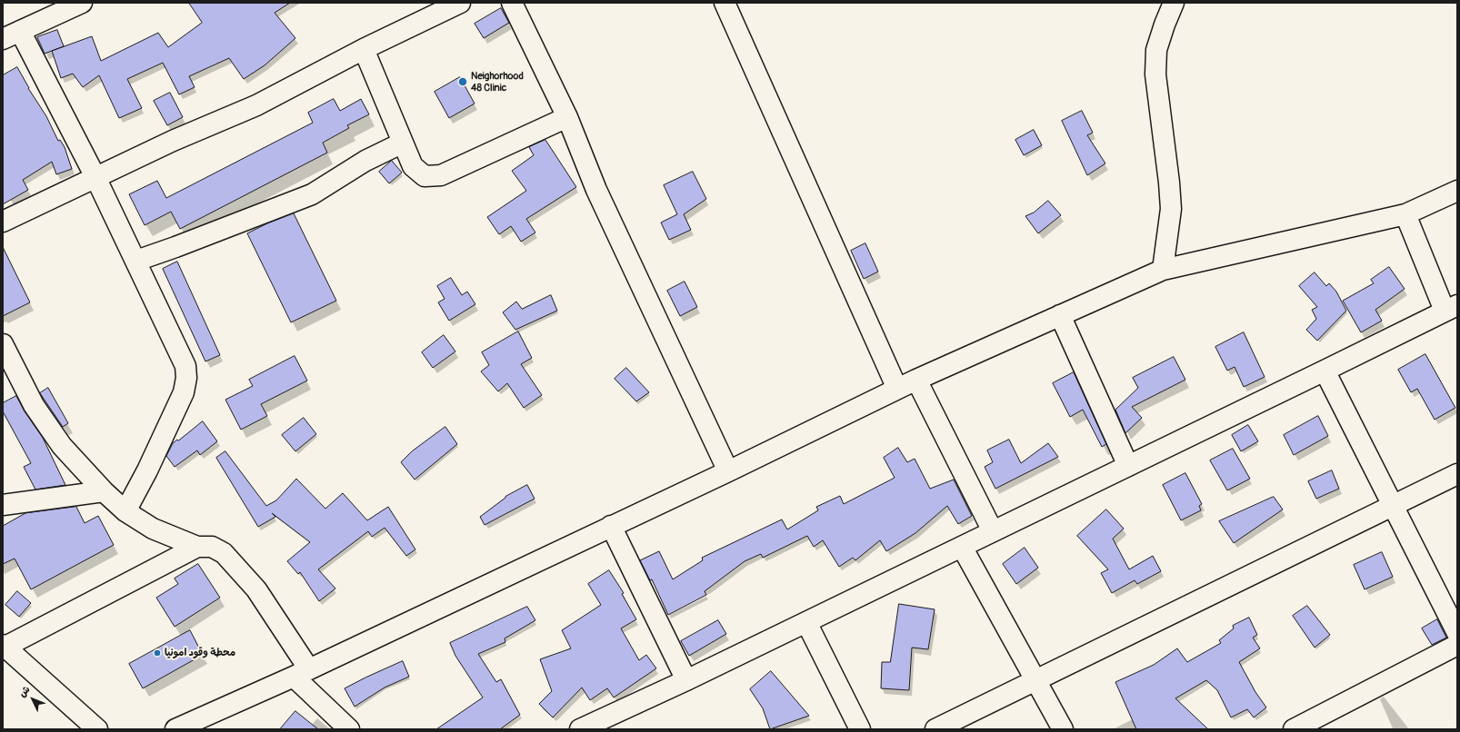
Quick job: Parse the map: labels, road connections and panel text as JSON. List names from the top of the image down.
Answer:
{
  "places": ["Neighorhood 48 Clinic", "محطة وقود امونيا"],
  "north": "top left"
}
